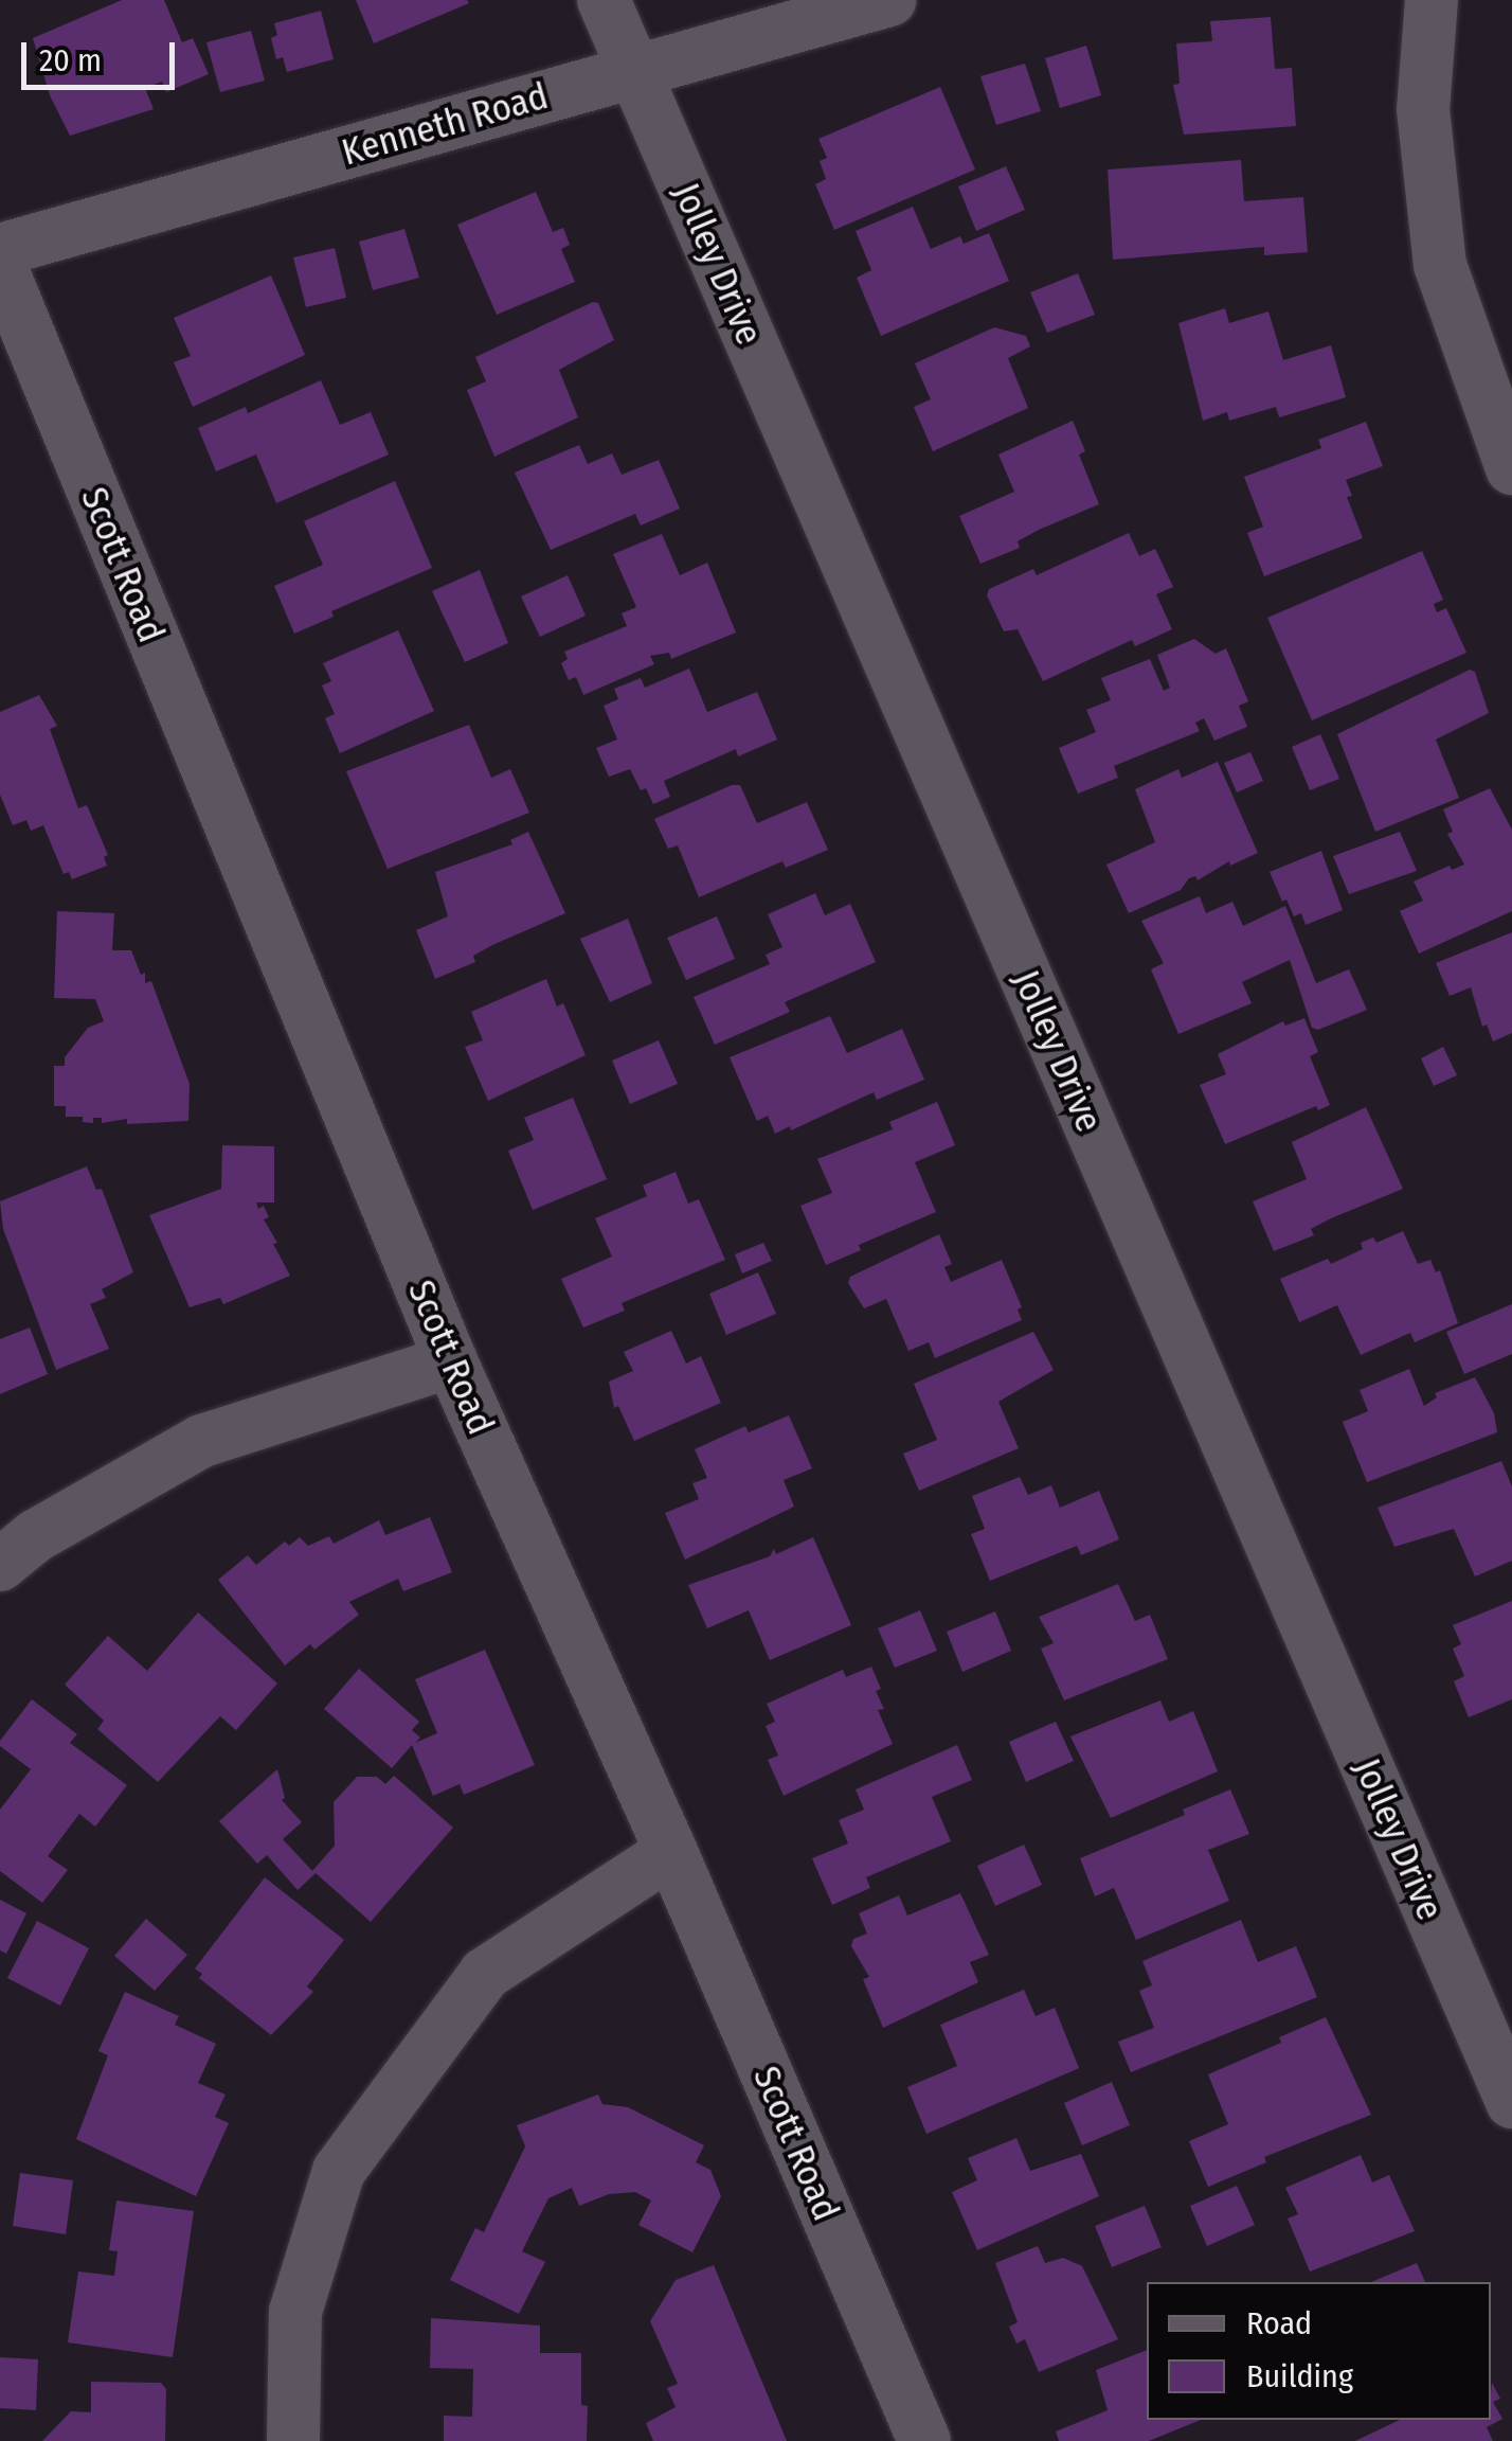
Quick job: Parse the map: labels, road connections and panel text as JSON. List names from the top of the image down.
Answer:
{
  "streets": {
    "street": ["Kenneth Road", "Jolley Drive", "Scott Road"]
  },
  "crossings": [
    ["Kenneth Road", "Jolley Drive"]
  ],
  "legend": ["Road", "Building"],
  "scale_bar": "20 m"
}
